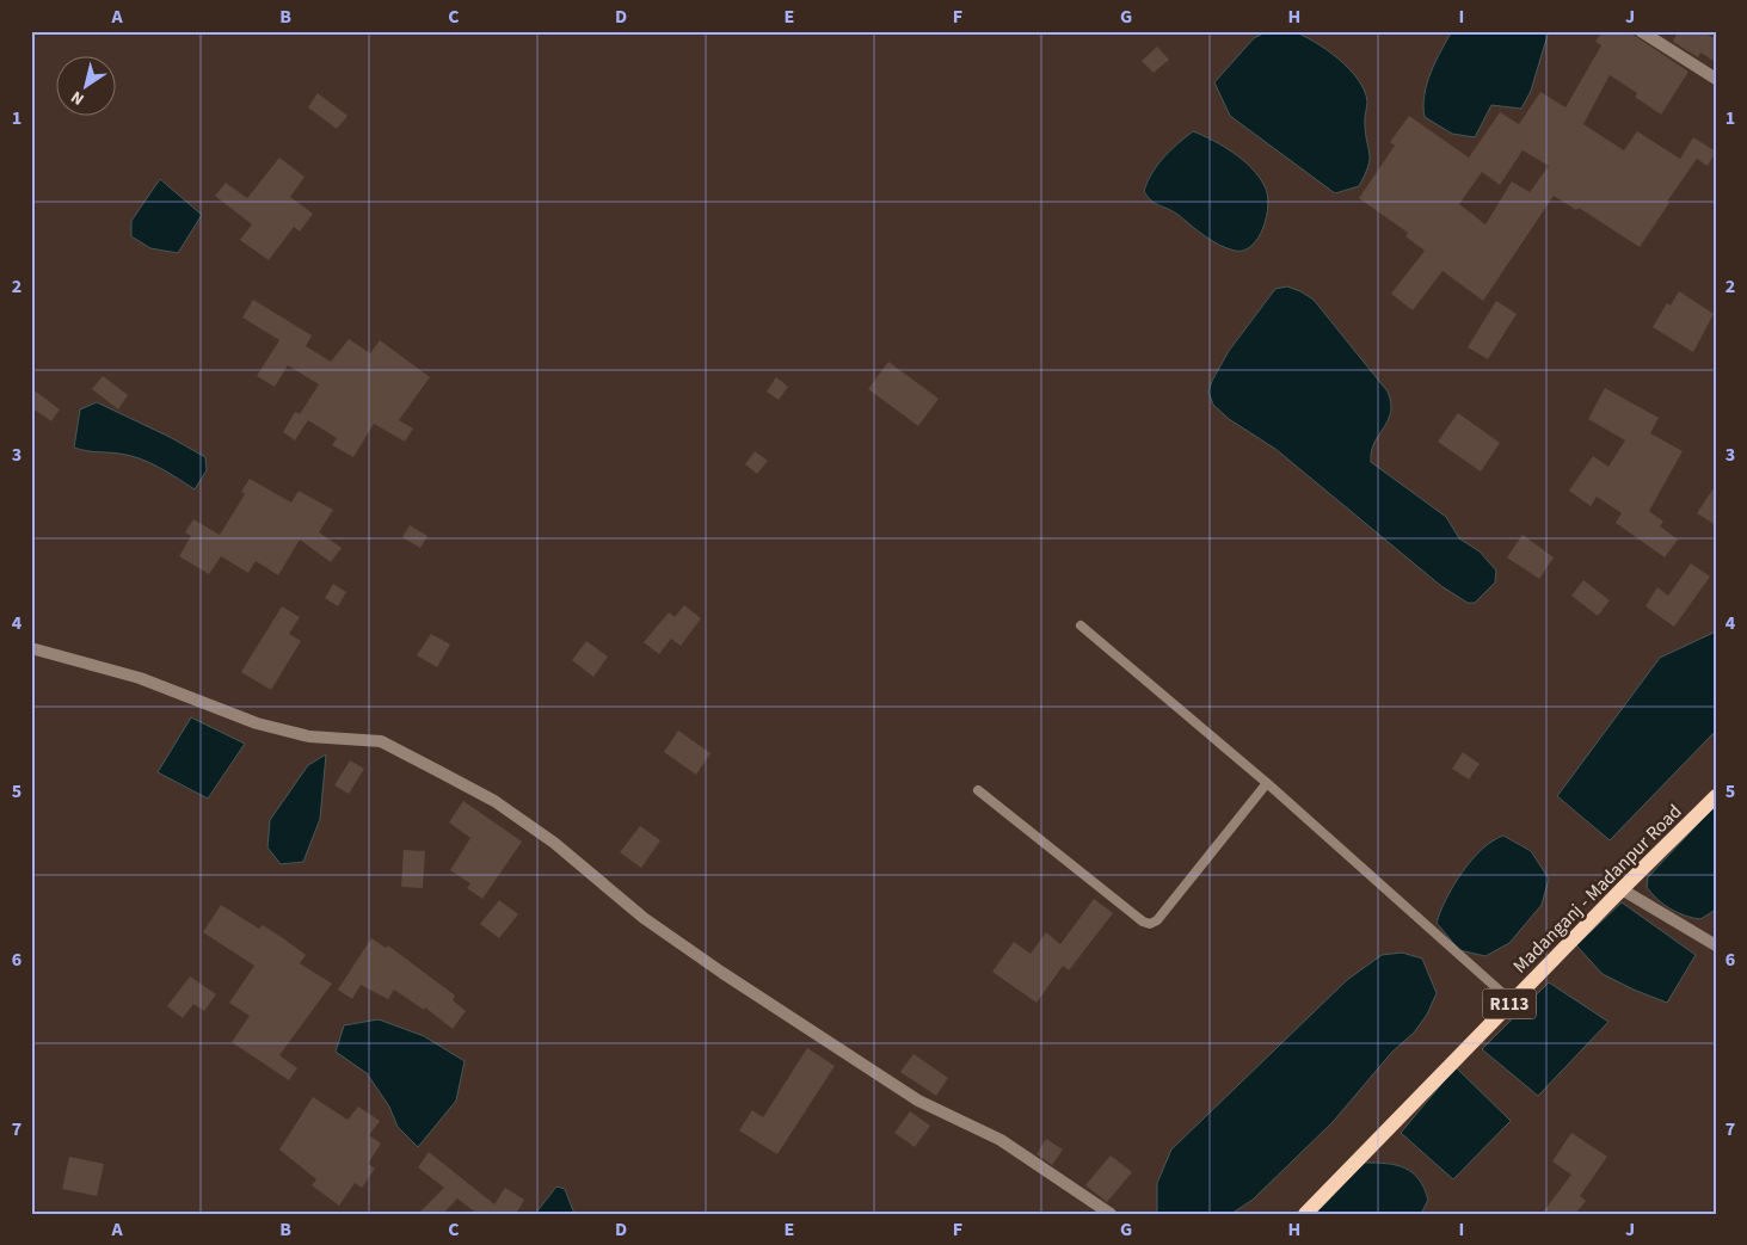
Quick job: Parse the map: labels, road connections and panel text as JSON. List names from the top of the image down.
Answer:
{
  "streets": {
    "main road": ["Madanganj - Madanpur Road", "R113"]
  },
  "north": "bottom left",
  "grid": {
    "columns": [
      "A",
      "B",
      "C",
      "D",
      "E",
      "F",
      "G",
      "H",
      "I",
      "J"
    ],
    "rows": [
      "1",
      "2",
      "3",
      "4",
      "5",
      "6",
      "7"
    ]
  }
}
